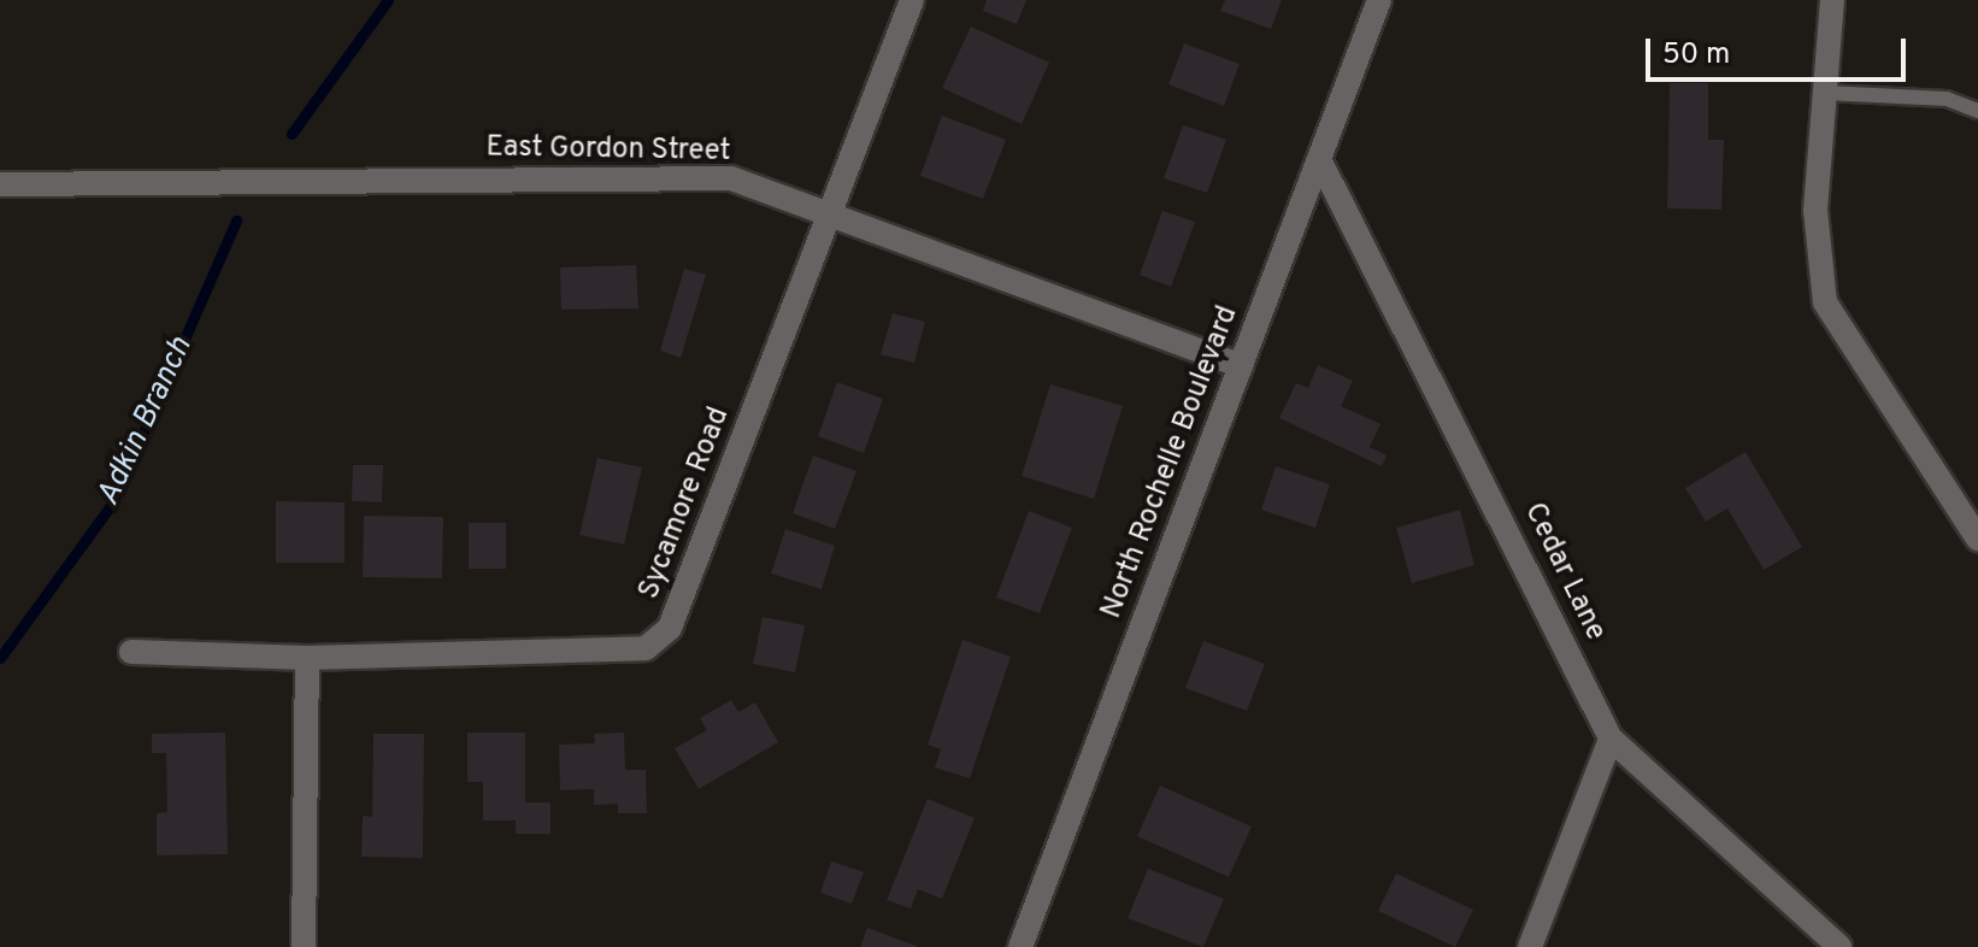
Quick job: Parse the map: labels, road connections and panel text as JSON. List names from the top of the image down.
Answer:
{
  "streets": {
    "street": [
      "East Gordon Street",
      "North Rochelle Boulevard",
      "Sycamore Road",
      "Cedar Lane"
    ]
  },
  "crossings": [
    ["East Gordon Street", "North Rochelle Boulevard"],
    ["East Gordon Street", "Sycamore Road"],
    ["North Rochelle Boulevard", "Cedar Lane"]
  ],
  "water": ["Adkin Branch"],
  "scale_bar": "50 m"
}
